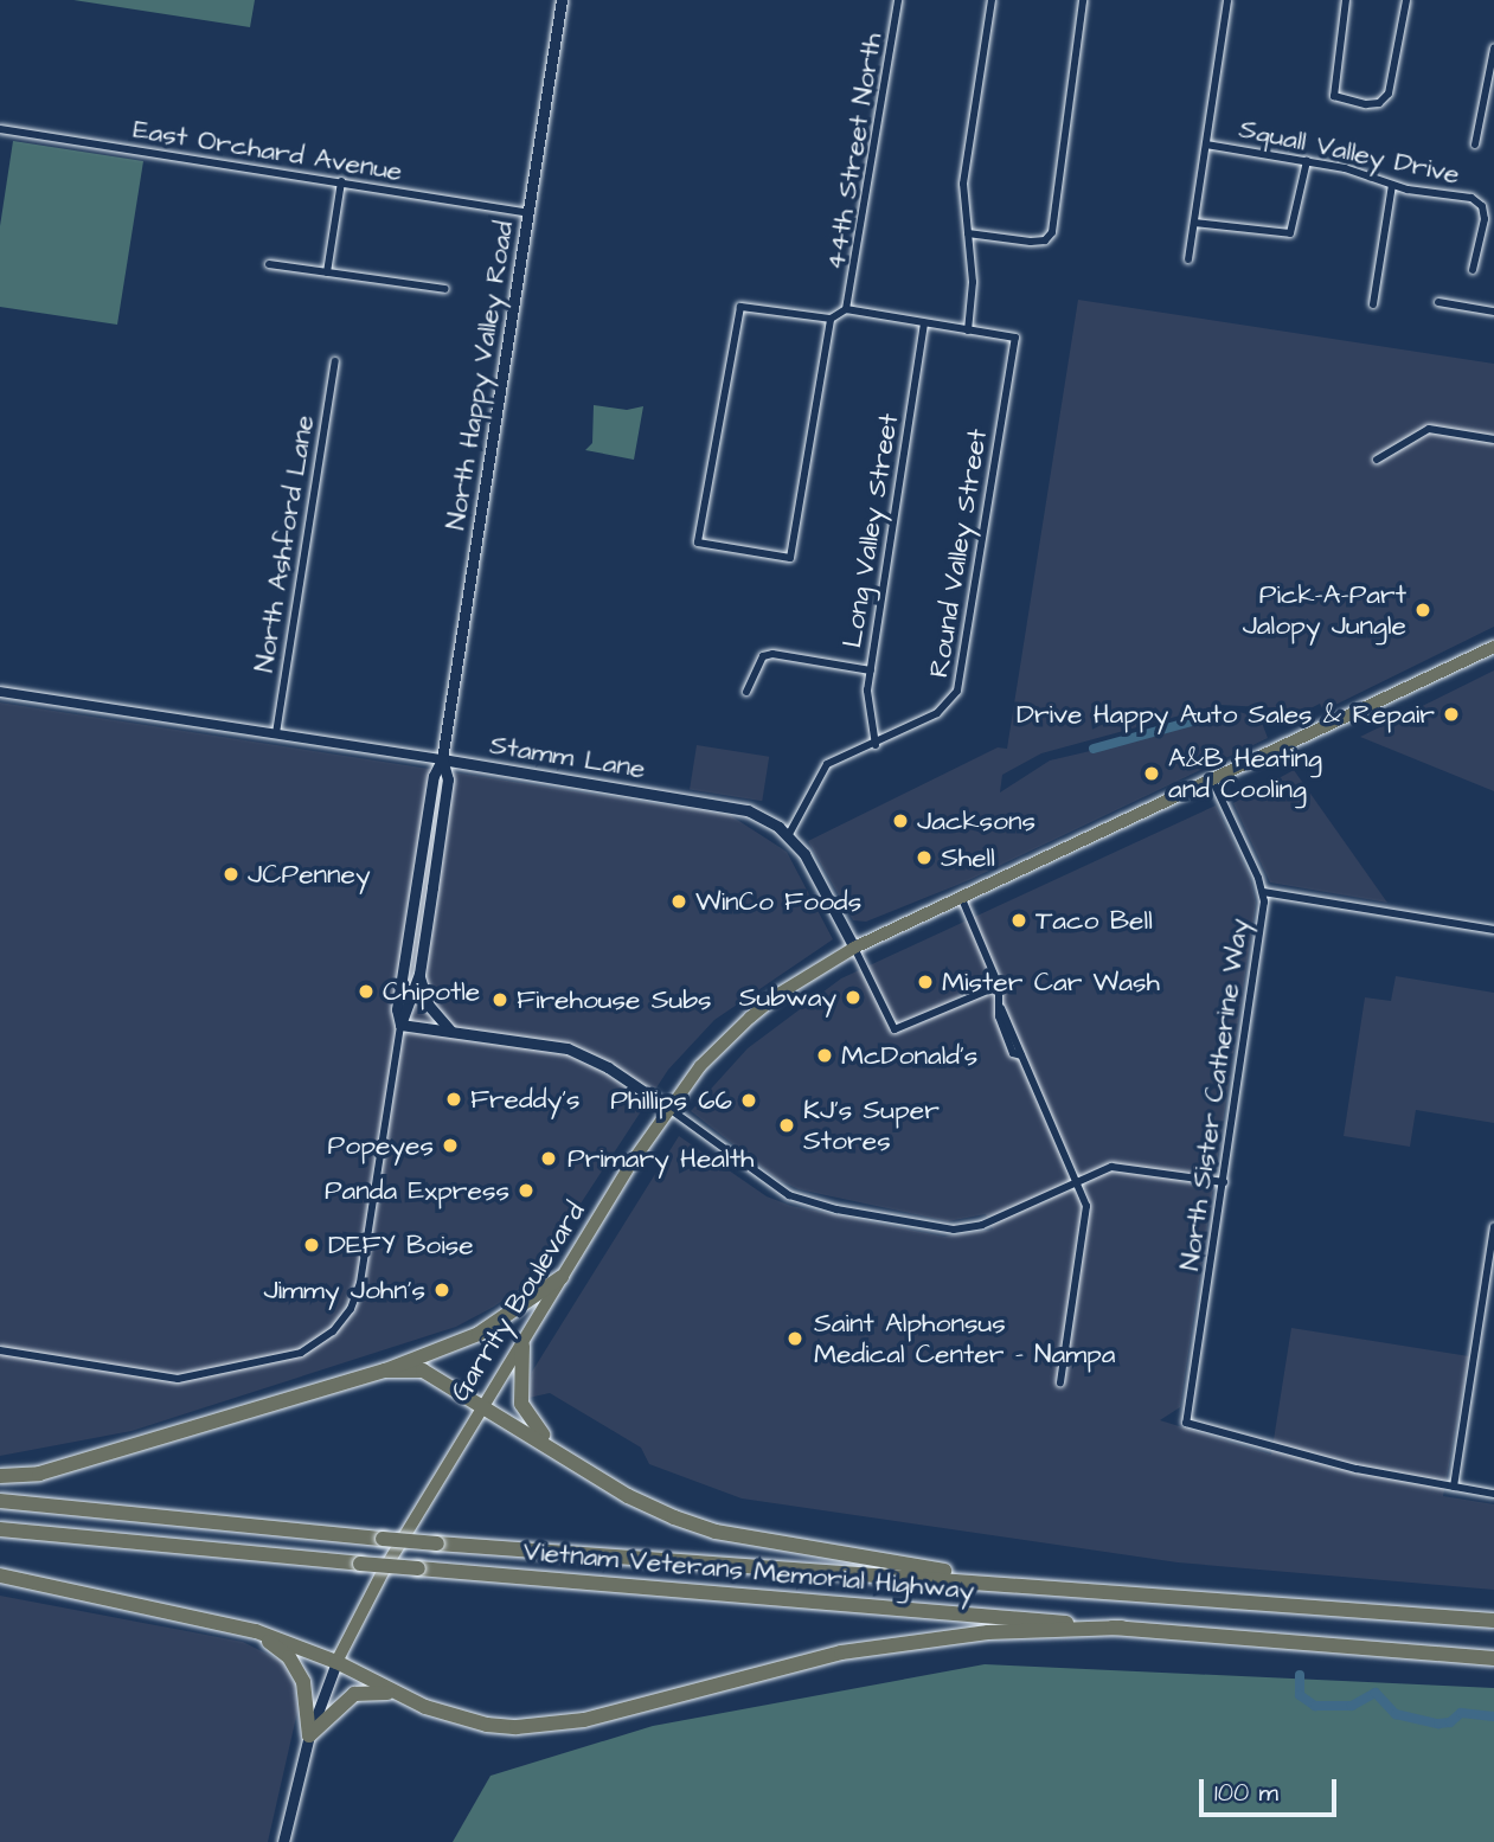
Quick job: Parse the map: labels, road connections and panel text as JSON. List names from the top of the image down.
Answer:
{
  "streets": {
    "highway": ["Vietnam Veterans Memorial Highway"],
    "main road": ["North Happy Valley Road", "Stamm Lane", "Garrity Boulevard"],
    "street": [
      "East Orchard Avenue",
      "44th Street North",
      "Squall Valley Drive",
      "Long Valley Street",
      "North Ashford Lane",
      "Round Valley Street",
      "North Sister Catherine Way"
    ]
  },
  "crossings": [
    ["East Orchard Avenue", "North Happy Valley Road"],
    ["North Happy Valley Road", "Stamm Lane"],
    ["Long Valley Street", "Round Valley Street"],
    ["North Ashford Lane", "Stamm Lane"],
    ["Round Valley Street", "Stamm Lane"],
    ["Stamm Lane", "Garrity Boulevard"],
    ["North Sister Catherine Way", "Garrity Boulevard"]
  ],
  "places": [
    "Pick-A-Part Jalopy Jungle",
    "Drive Happy Auto Sales & Repair",
    "A&B Heating and Cooling",
    "Jacksons",
    "Shell",
    "JCPenney",
    "WinCo Foods",
    "Taco Bell",
    "Mister Car Wash",
    "Chipotle",
    "Subway",
    "Firehouse Subs",
    "McDonald's",
    "Freddy's",
    "Phillips 66",
    "KJ's Super Stores",
    "Popeyes",
    "Primary Health",
    "Panda Express",
    "DEFY Boise",
    "Jimmy John's",
    "Saint Alphonsus Medical Center - Nampa"
  ],
  "scale_bar": "100 m"
}
